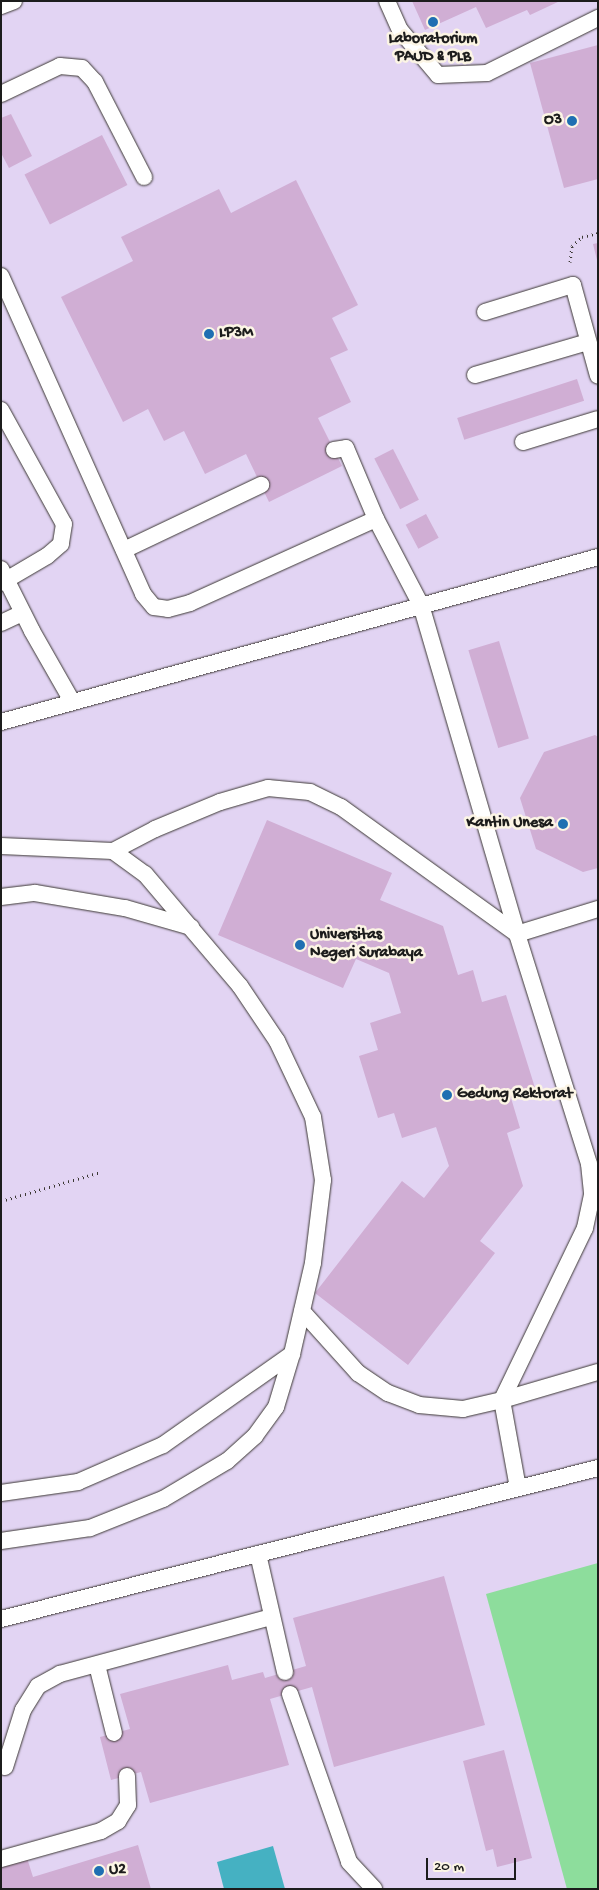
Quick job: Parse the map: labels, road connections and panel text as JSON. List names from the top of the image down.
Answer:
{
  "places": [
    "Laboratorium PAUD & PLB",
    "O3",
    "LP3M",
    "Kantin Unesa",
    "Universitas Negeri Surabaya",
    "Gedung Rektorat",
    "U2"
  ],
  "scale_bar": "20 m"
}
